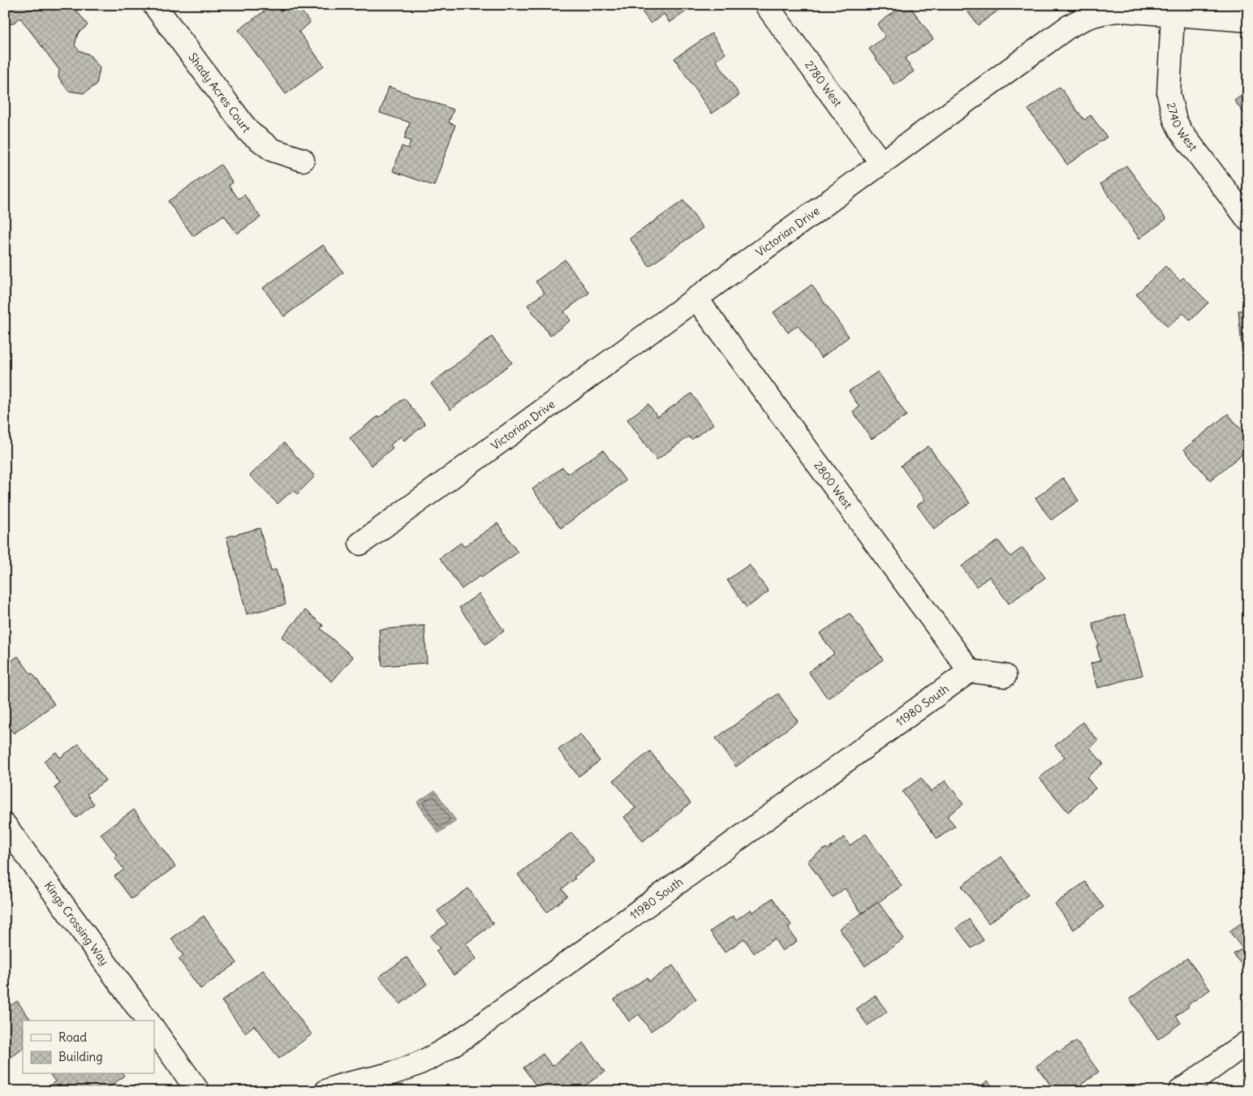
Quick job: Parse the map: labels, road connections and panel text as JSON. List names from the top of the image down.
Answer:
{
  "streets": {
    "street": [
      "2780 West",
      "Shady Acres Court",
      "2740 West",
      "Victorian Drive",
      "2800 West",
      "11980 South",
      "Kings Crossing Way"
    ]
  },
  "crossings": [
    ["2780 West", "Victorian Drive"],
    ["2740 West", "Victorian Drive"],
    ["Victorian Drive", "2800 West"],
    ["2800 West", "11980 South"]
  ],
  "legend": ["Road", "Building"]
}
